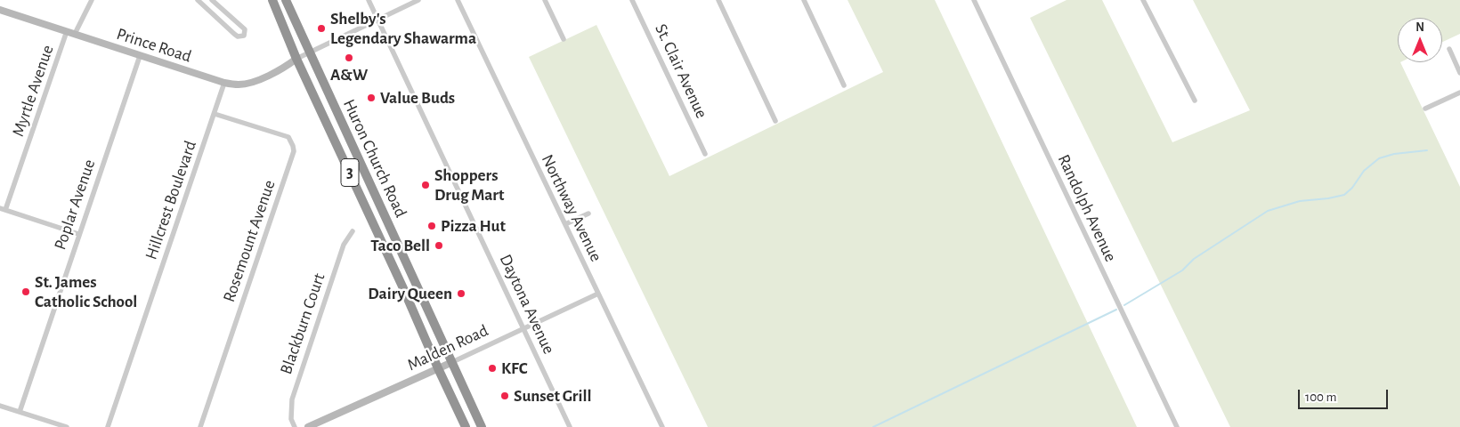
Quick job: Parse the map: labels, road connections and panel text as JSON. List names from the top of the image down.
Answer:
{
  "streets": {
    "highway": ["Huron Church Road", "3"],
    "street": [
      "Prince Road",
      "St. Clair Avenue",
      "Myrtle Avenue",
      "Hillcrest Boulevard",
      "Poplar Avenue",
      "Northway Avenue",
      "Randolph Avenue",
      "Rosemount Avenue",
      "Daytona Avenue",
      "Blackburn Court",
      "Malden Road"
    ]
  },
  "crossings": [
    ["Prince Road", "Myrtle Avenue"],
    ["Prince Road", "Huron Church Road"],
    ["Prince Road", "Hillcrest Boulevard"],
    ["Prince Road", "Poplar Avenue"],
    ["Huron Church Road", "Malden Road"],
    ["Hillcrest Boulevard", "Rosemount Avenue"],
    ["Northway Avenue", "Malden Road"],
    ["Daytona Avenue", "Malden Road"]
  ],
  "places": [
    "Shelby's Legendary Shawarma",
    "A&W",
    "Value Buds",
    "Shoppers Drug Mart",
    "Pizza Hut",
    "Taco Bell",
    "St. James Catholic School",
    "Dairy Queen",
    "KFC",
    "Sunset Grill"
  ],
  "scale_bar": "100 m",
  "north": "top"
}
